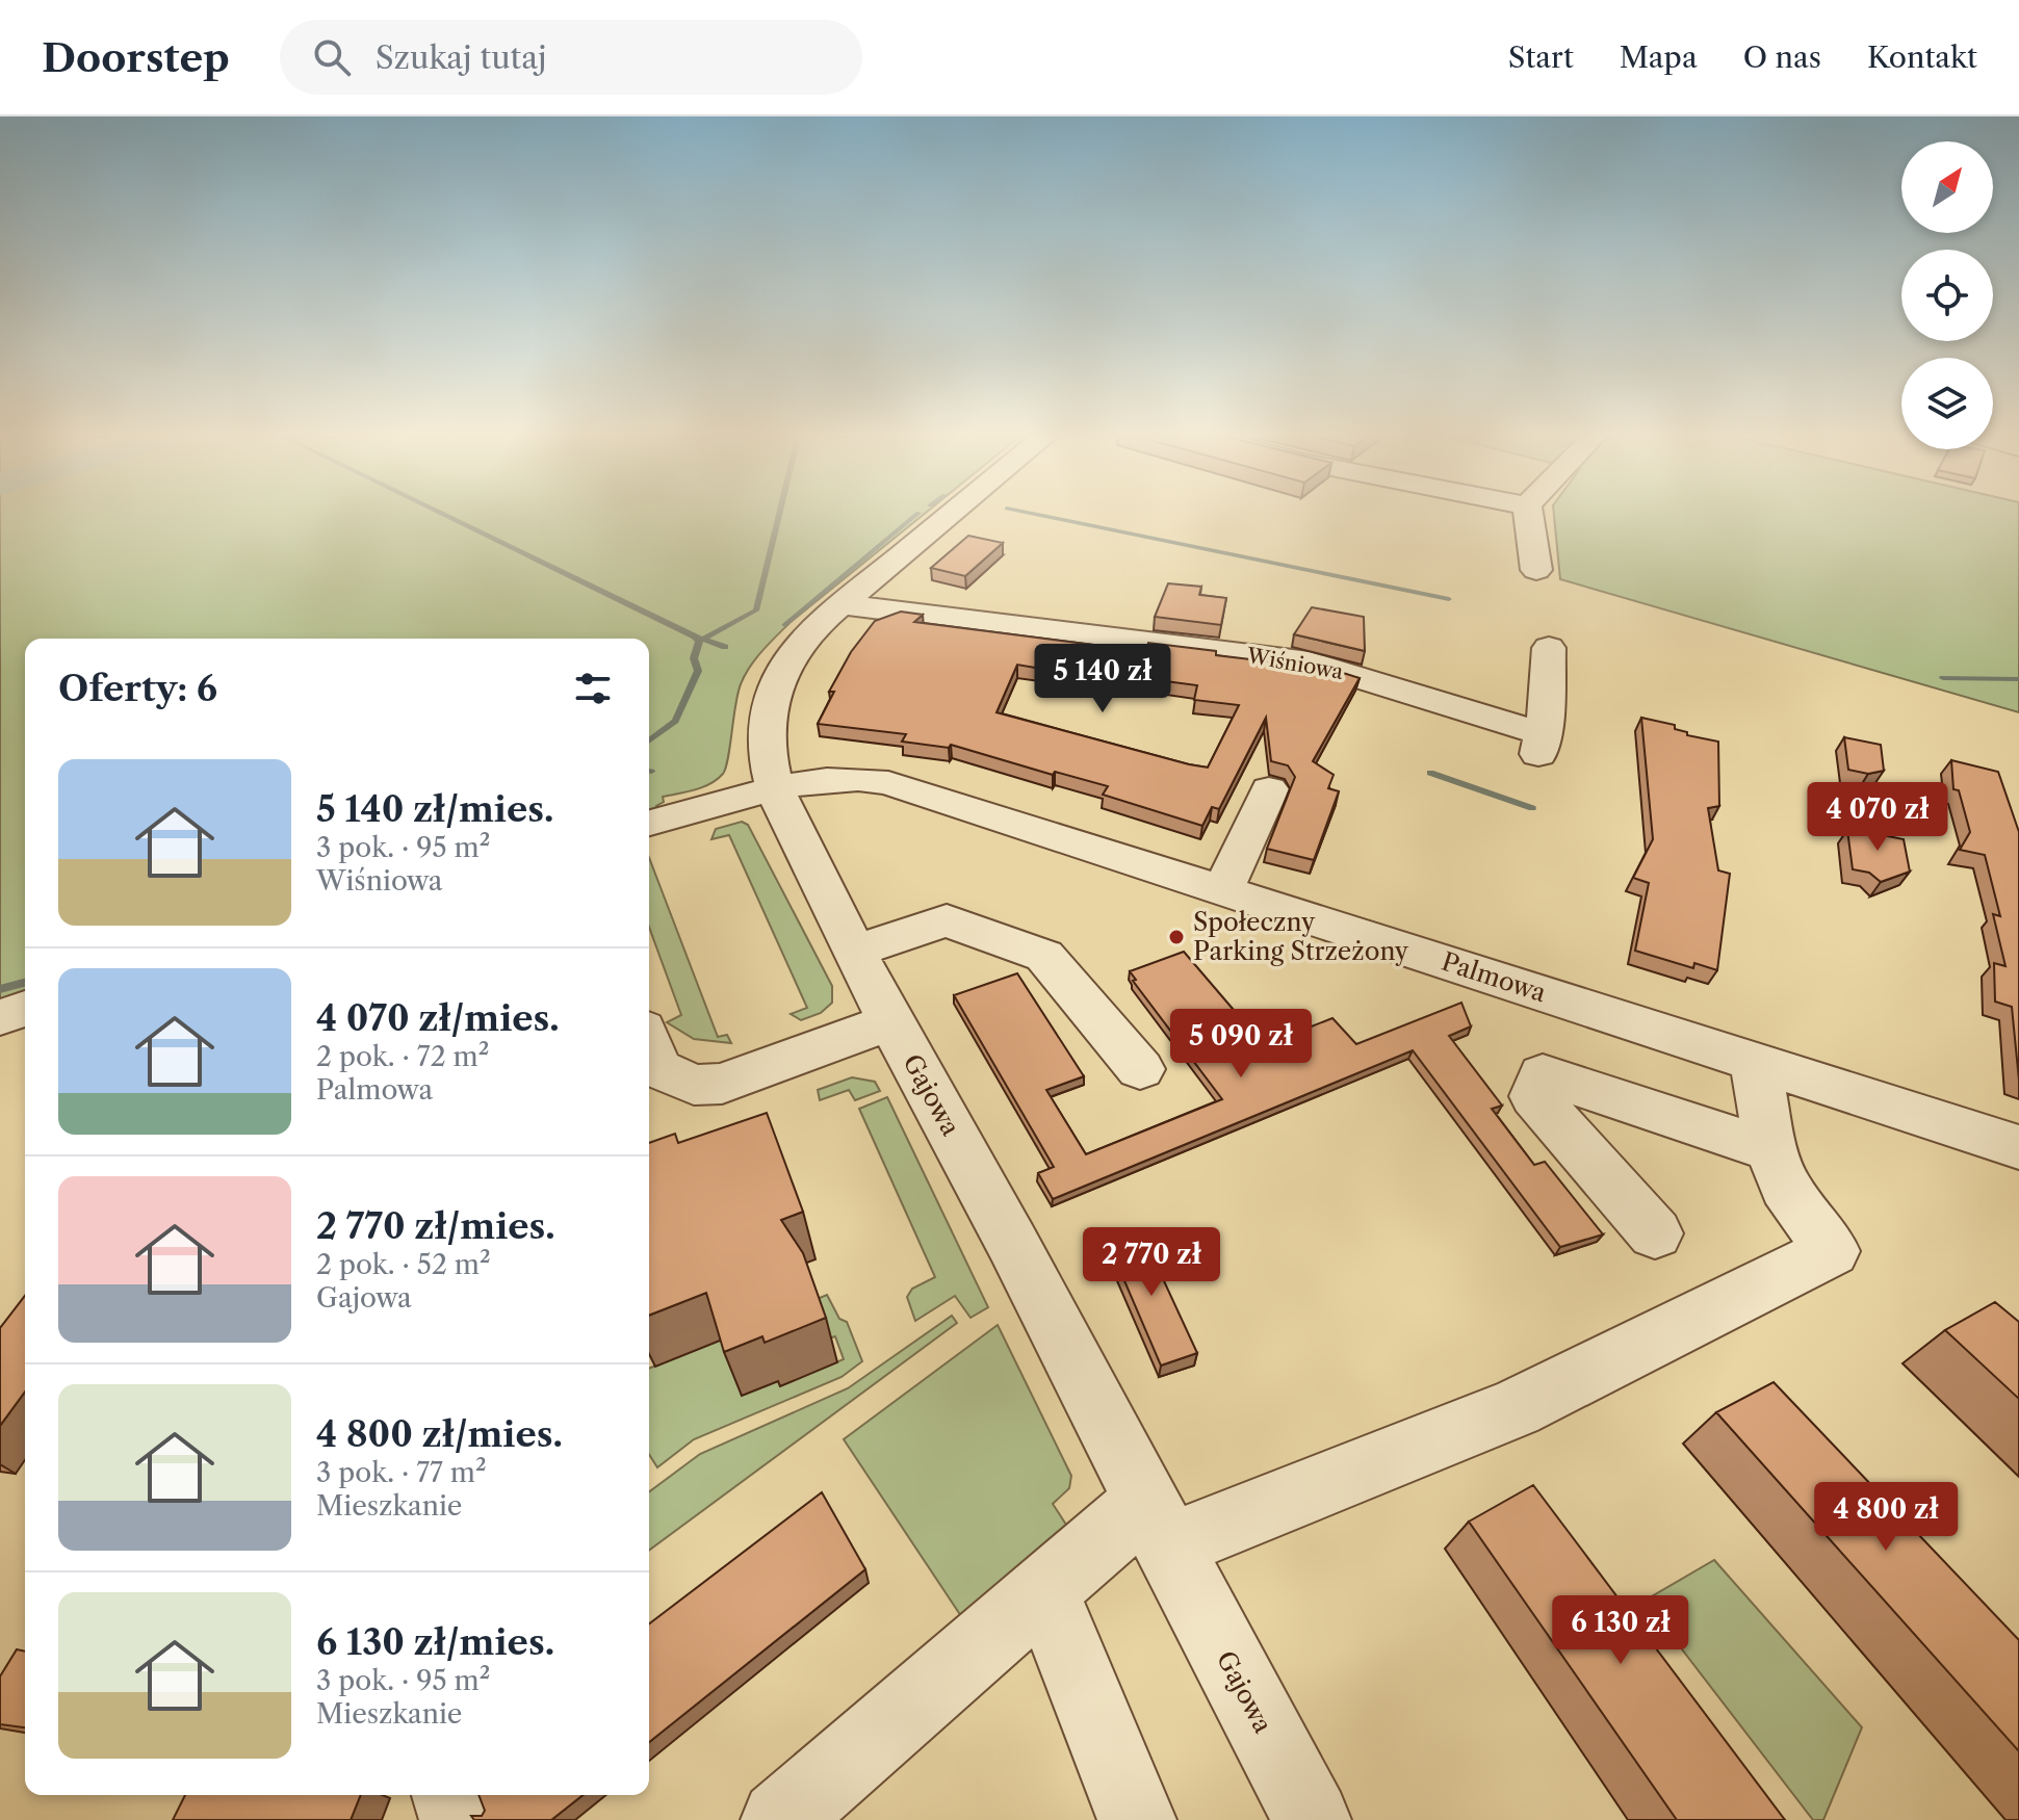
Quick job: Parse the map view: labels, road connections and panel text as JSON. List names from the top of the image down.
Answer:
{
  "streets": {
    "street": ["Wiśniowa", "Palmowa", "Gajowa"]
  },
  "crossings": [
    ["Wiśniowa", "Gajowa"],
    ["Palmowa", "Gajowa"]
  ],
  "places": ["Społeczny Parking Strzeżony"],
  "north": "top right",
  "page": {
    "header": "Doorstep",
    "search": "Szukaj tutaj",
    "nav": [
      "Start",
      "Mapa",
      "O nas",
      "Kontakt"
    ],
    "heading": "Oferty: 6",
    "price": [
      "5 140 zł",
      "4 070 zł",
      "5 090 zł",
      "2 770 zł",
      "4 800 zł",
      "6 130 zł"
    ],
    "list": [
      {
        "name": "5 140 zł/mies.",
        "note": "3 pok. · 95 m² · Wiśniowa"
      },
      {
        "name": "4 070 zł/mies.",
        "note": "2 pok. · 72 m² · Palmowa"
      },
      {
        "name": "2 770 zł/mies.",
        "note": "2 pok. · 52 m² · Gajowa"
      },
      {
        "name": "4 800 zł/mies.",
        "note": "3 pok. · 77 m² · Mieszkanie"
      },
      {
        "name": "6 130 zł/mies.",
        "note": "3 pok. · 95 m² · Mieszkanie"
      }
    ]
  }
}
